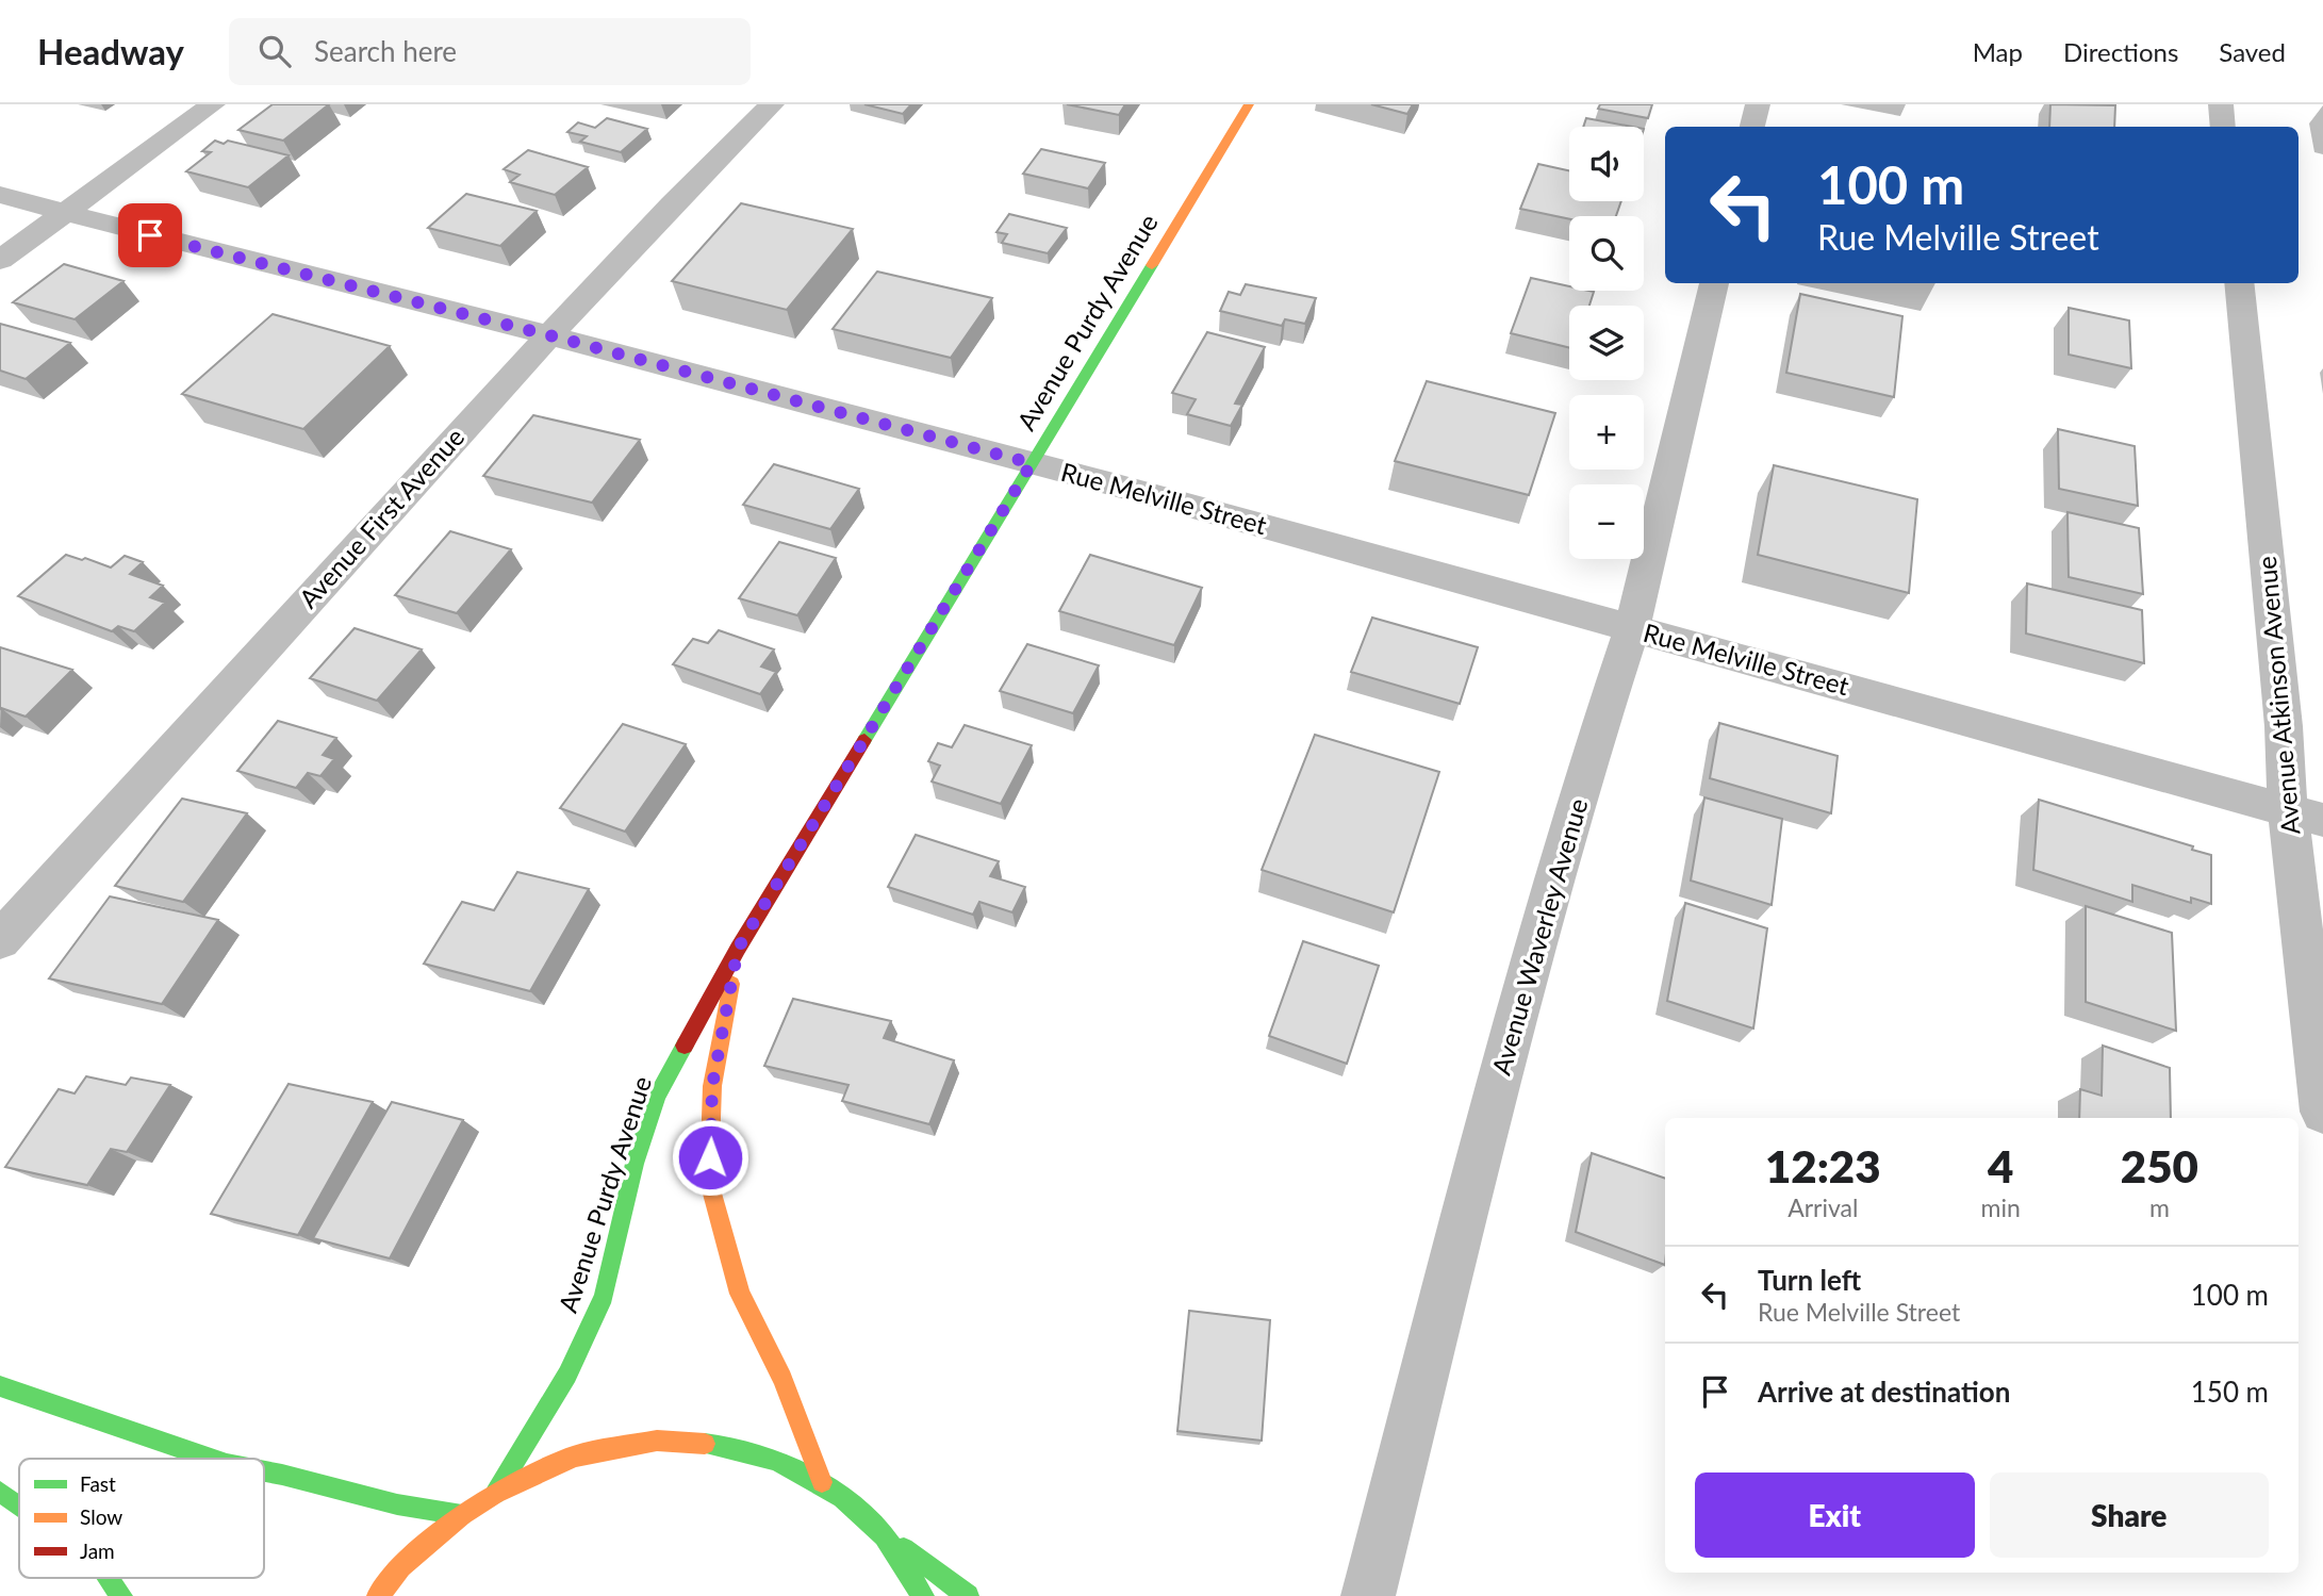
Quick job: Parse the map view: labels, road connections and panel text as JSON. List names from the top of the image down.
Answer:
{
  "streets": {
    "street": [
      "Avenue Purdy Avenue",
      "Rue Melville Street",
      "Avenue First Avenue",
      "Avenue Atkinson Avenue",
      "Avenue Waverley Avenue"
    ]
  },
  "crossings": [
    ["Avenue Purdy Avenue", "Rue Melville Street"],
    ["Rue Melville Street", "Avenue First Avenue"],
    ["Rue Melville Street", "Avenue Atkinson Avenue"],
    ["Rue Melville Street", "Avenue Waverley Avenue"]
  ],
  "legend": ["Fast", "Slow", "Jam"],
  "page": {
    "header": "Headway",
    "search": "Search here",
    "nav": ["Map", "Directions", "Saved"],
    "map_buttons": ["+", "−"],
    "turn": ["100 m", "Rue Melville Street"],
    "eta": [
      "12:23",
      "Arrival",
      "4",
      "min",
      "250",
      "m"
    ],
    "list": [
      {
        "name": "Turn left",
        "note": "Rue Melville Street",
        "value": "100 m"
      },
      {
        "name": "Arrive at destination",
        "value": "150 m"
      }
    ],
    "buttons": ["Exit", "Share"]
  }
}
